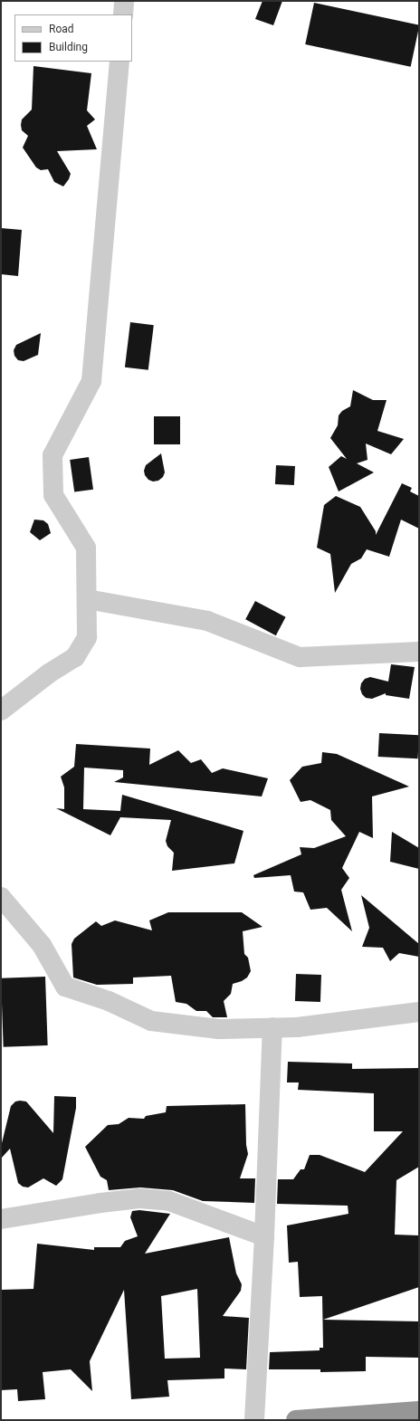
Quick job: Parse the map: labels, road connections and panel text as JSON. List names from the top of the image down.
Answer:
{
  "legend": ["Road", "Building"]
}
